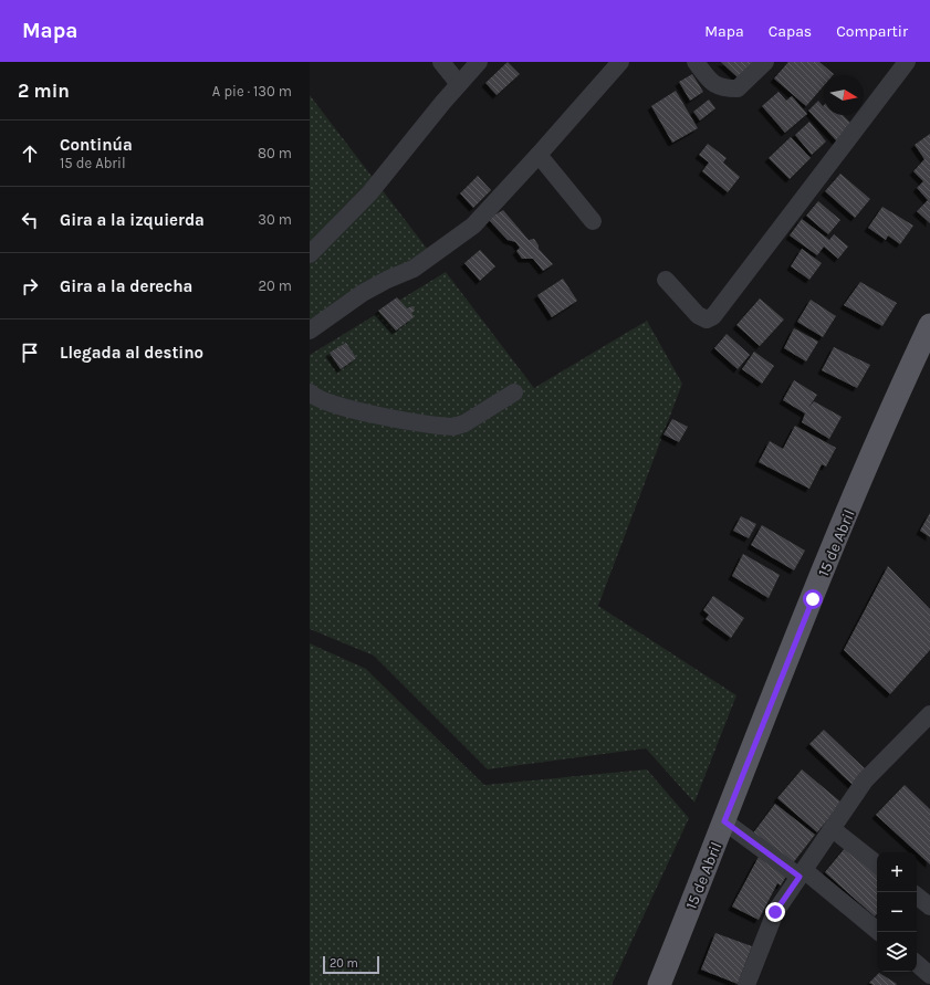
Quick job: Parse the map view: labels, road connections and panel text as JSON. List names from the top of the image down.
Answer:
{
  "streets": {
    "main road": ["15 de Abril"]
  },
  "scale_bar": "20 m",
  "north": "right",
  "page": {
    "header": "Mapa",
    "nav": ["Mapa", "Capas", "Compartir"],
    "heading": ["2 min", "A pie · 130 m"],
    "list": [
      ["Continúa", "15 de Abril", "80 m"],
      ["Gira a la izquierda", "30 m"],
      ["Gira a la derecha", "20 m"],
      "Llegada al destino"
    ],
    "map_buttons": ["+", "−"],
    "scale": "20 m"
  }
}
